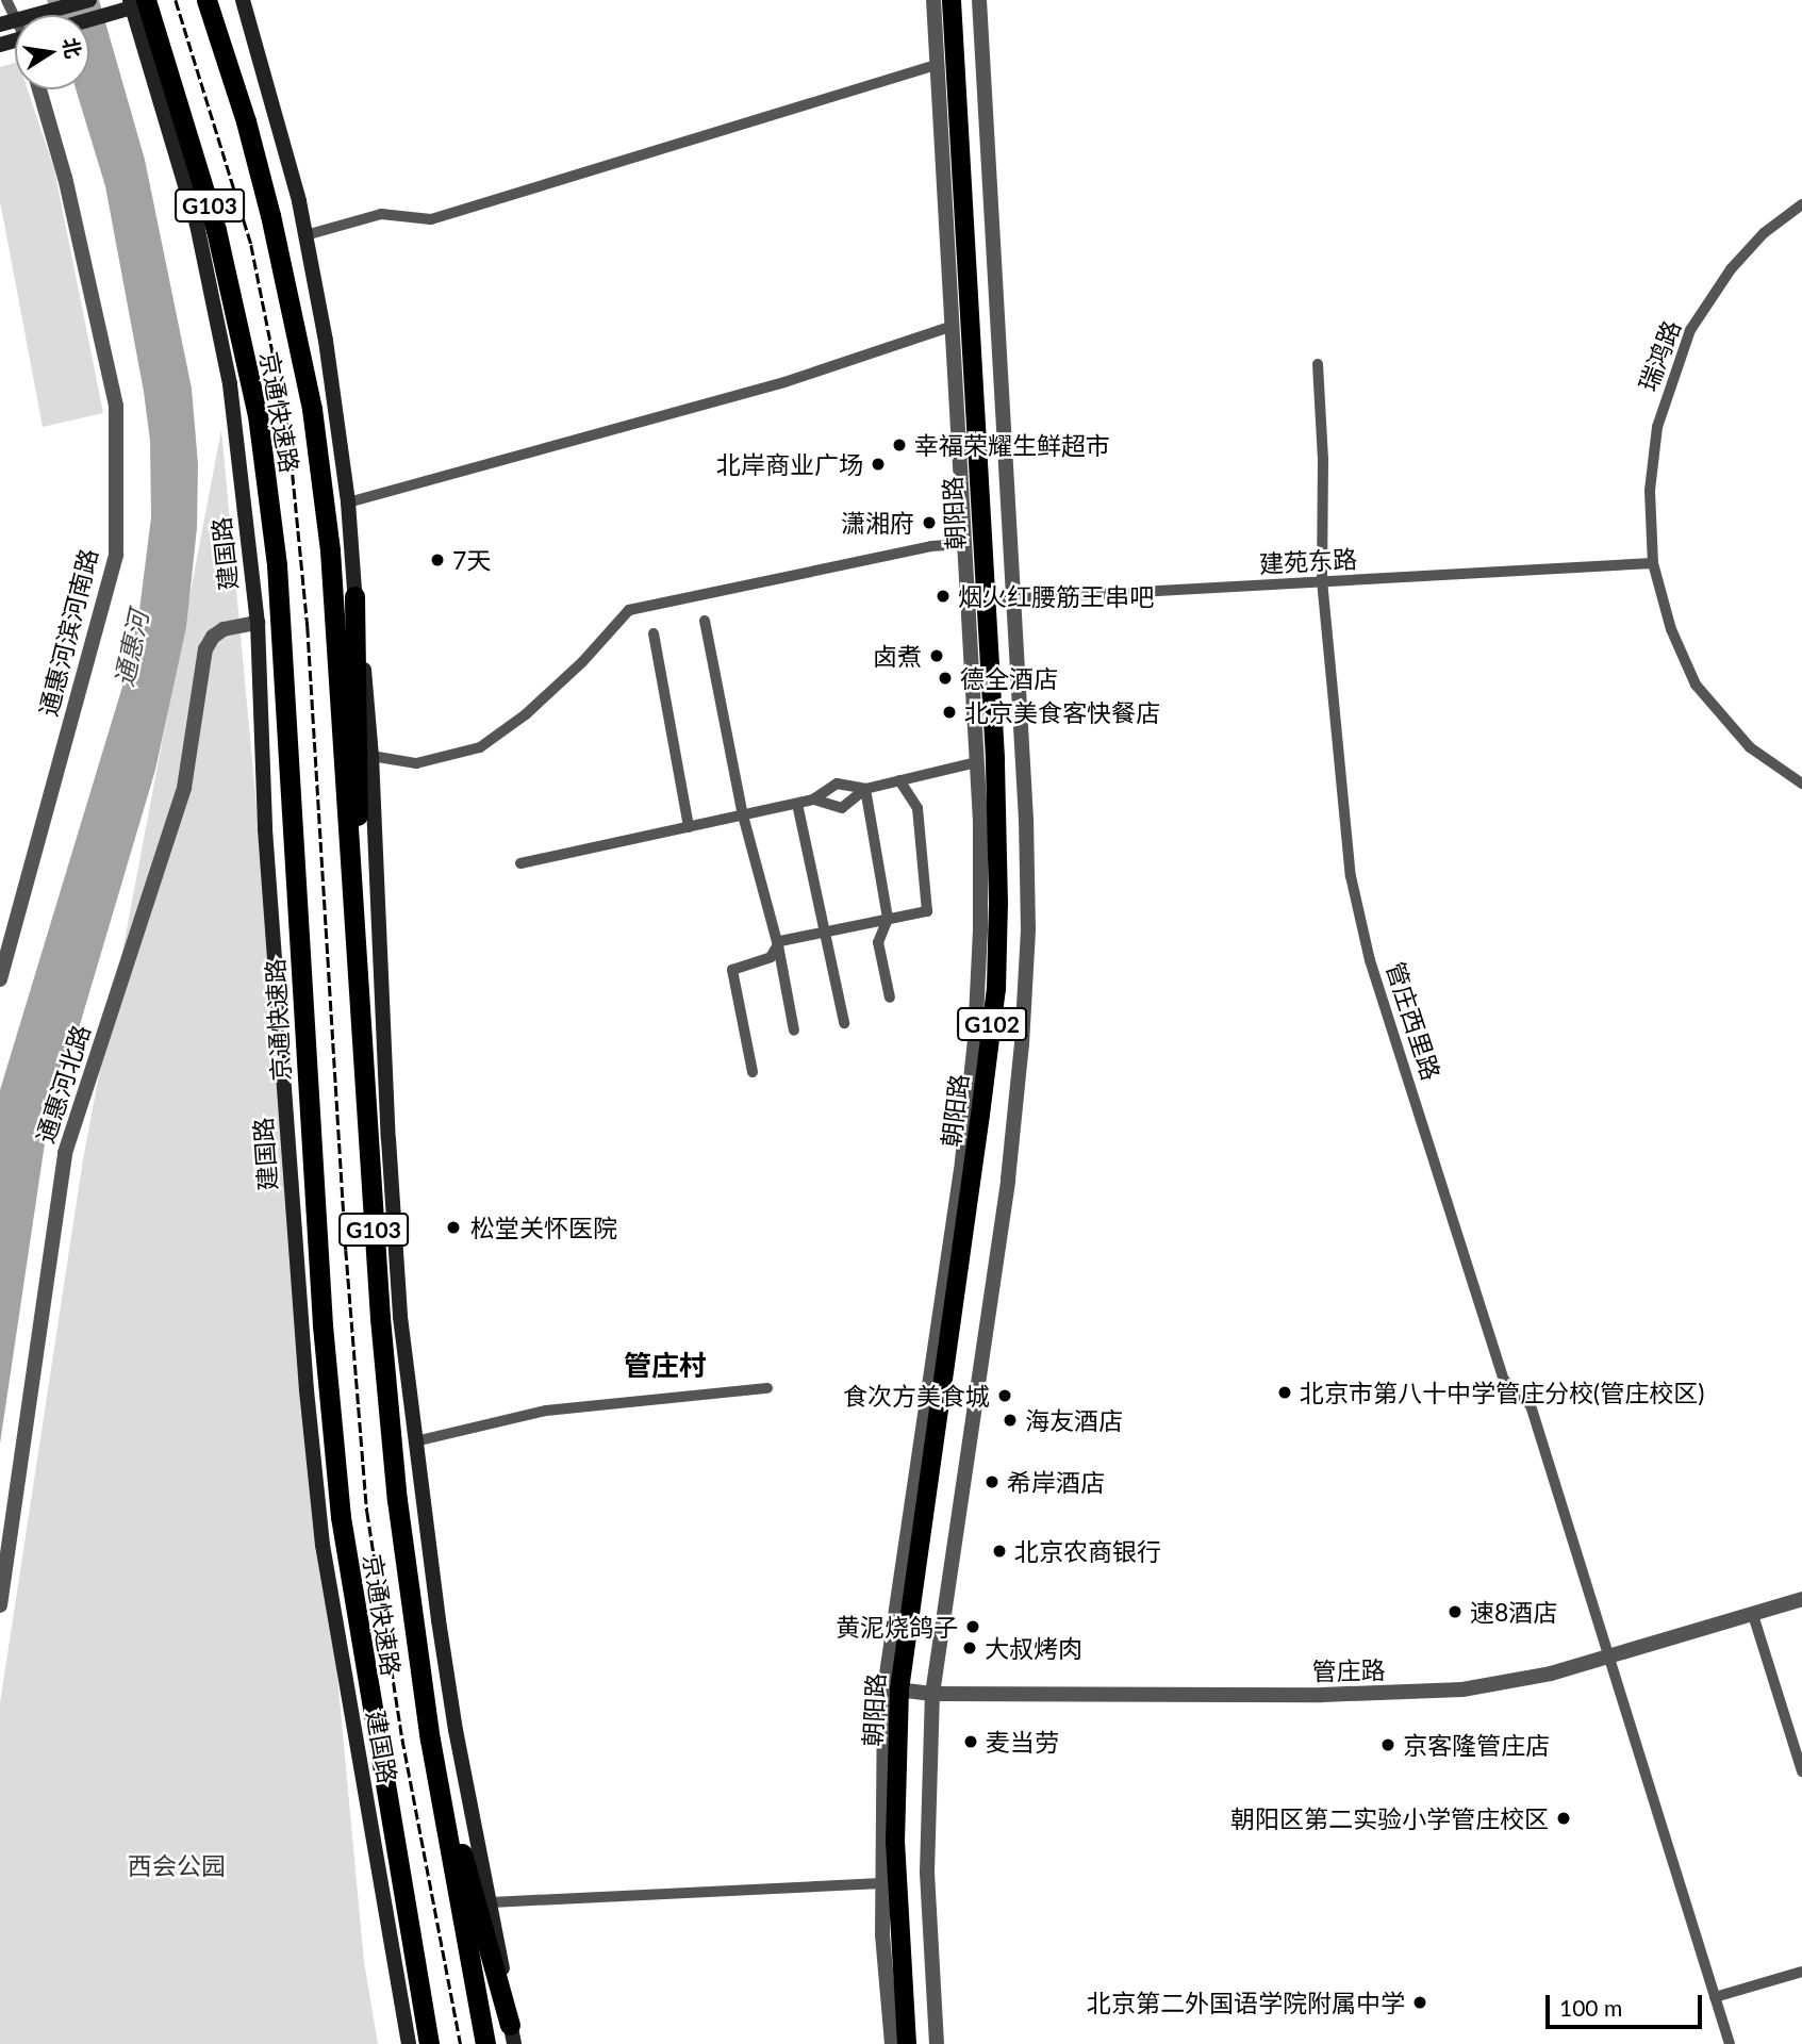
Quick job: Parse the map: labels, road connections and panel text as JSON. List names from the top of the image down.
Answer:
{
  "streets": {
    "highway": [
      "G103",
      "京通快速路",
      "朝阳路",
      "G102"
    ],
    "main road": ["建国路"],
    "street": [
      "瑞鸿路",
      "建苑东路",
      "通惠河滨河南路",
      "管庄西里路",
      "通惠河北路",
      "管庄路"
    ]
  },
  "crossings": [
    ["瑞鸿路", "建苑东路"],
    ["京通快速路", "建国路"],
    ["朝阳路", "建苑东路"],
    ["朝阳路", "管庄路"],
    ["建国路", "通惠河北路"],
    ["建苑东路", "管庄西里路"],
    ["管庄西里路", "管庄路"]
  ],
  "districts": ["管庄村"],
  "water": ["通惠河"],
  "parks": ["西会公园"],
  "places": [
    "幸福荣耀生鲜超市",
    "北岸商业广场",
    "潇湘府",
    "7天",
    "烟火红腰筋王串吧",
    "卤煮",
    "德全酒店",
    "北京美食客快餐店",
    "松堂关怀医院",
    "北京市第八十中学管庄分校(管庄校区)",
    "食次方美食城",
    "海友酒店",
    "希岸酒店",
    "北京农商银行",
    "速8酒店",
    "黄泥烧鸽子",
    "大叔烤肉",
    "麦当劳",
    "京客隆管庄店",
    "朝阳区第二实验小学管庄校区",
    "北京第二外国语学院附属中学"
  ],
  "scale_bar": "100 m",
  "north": "right"
}
